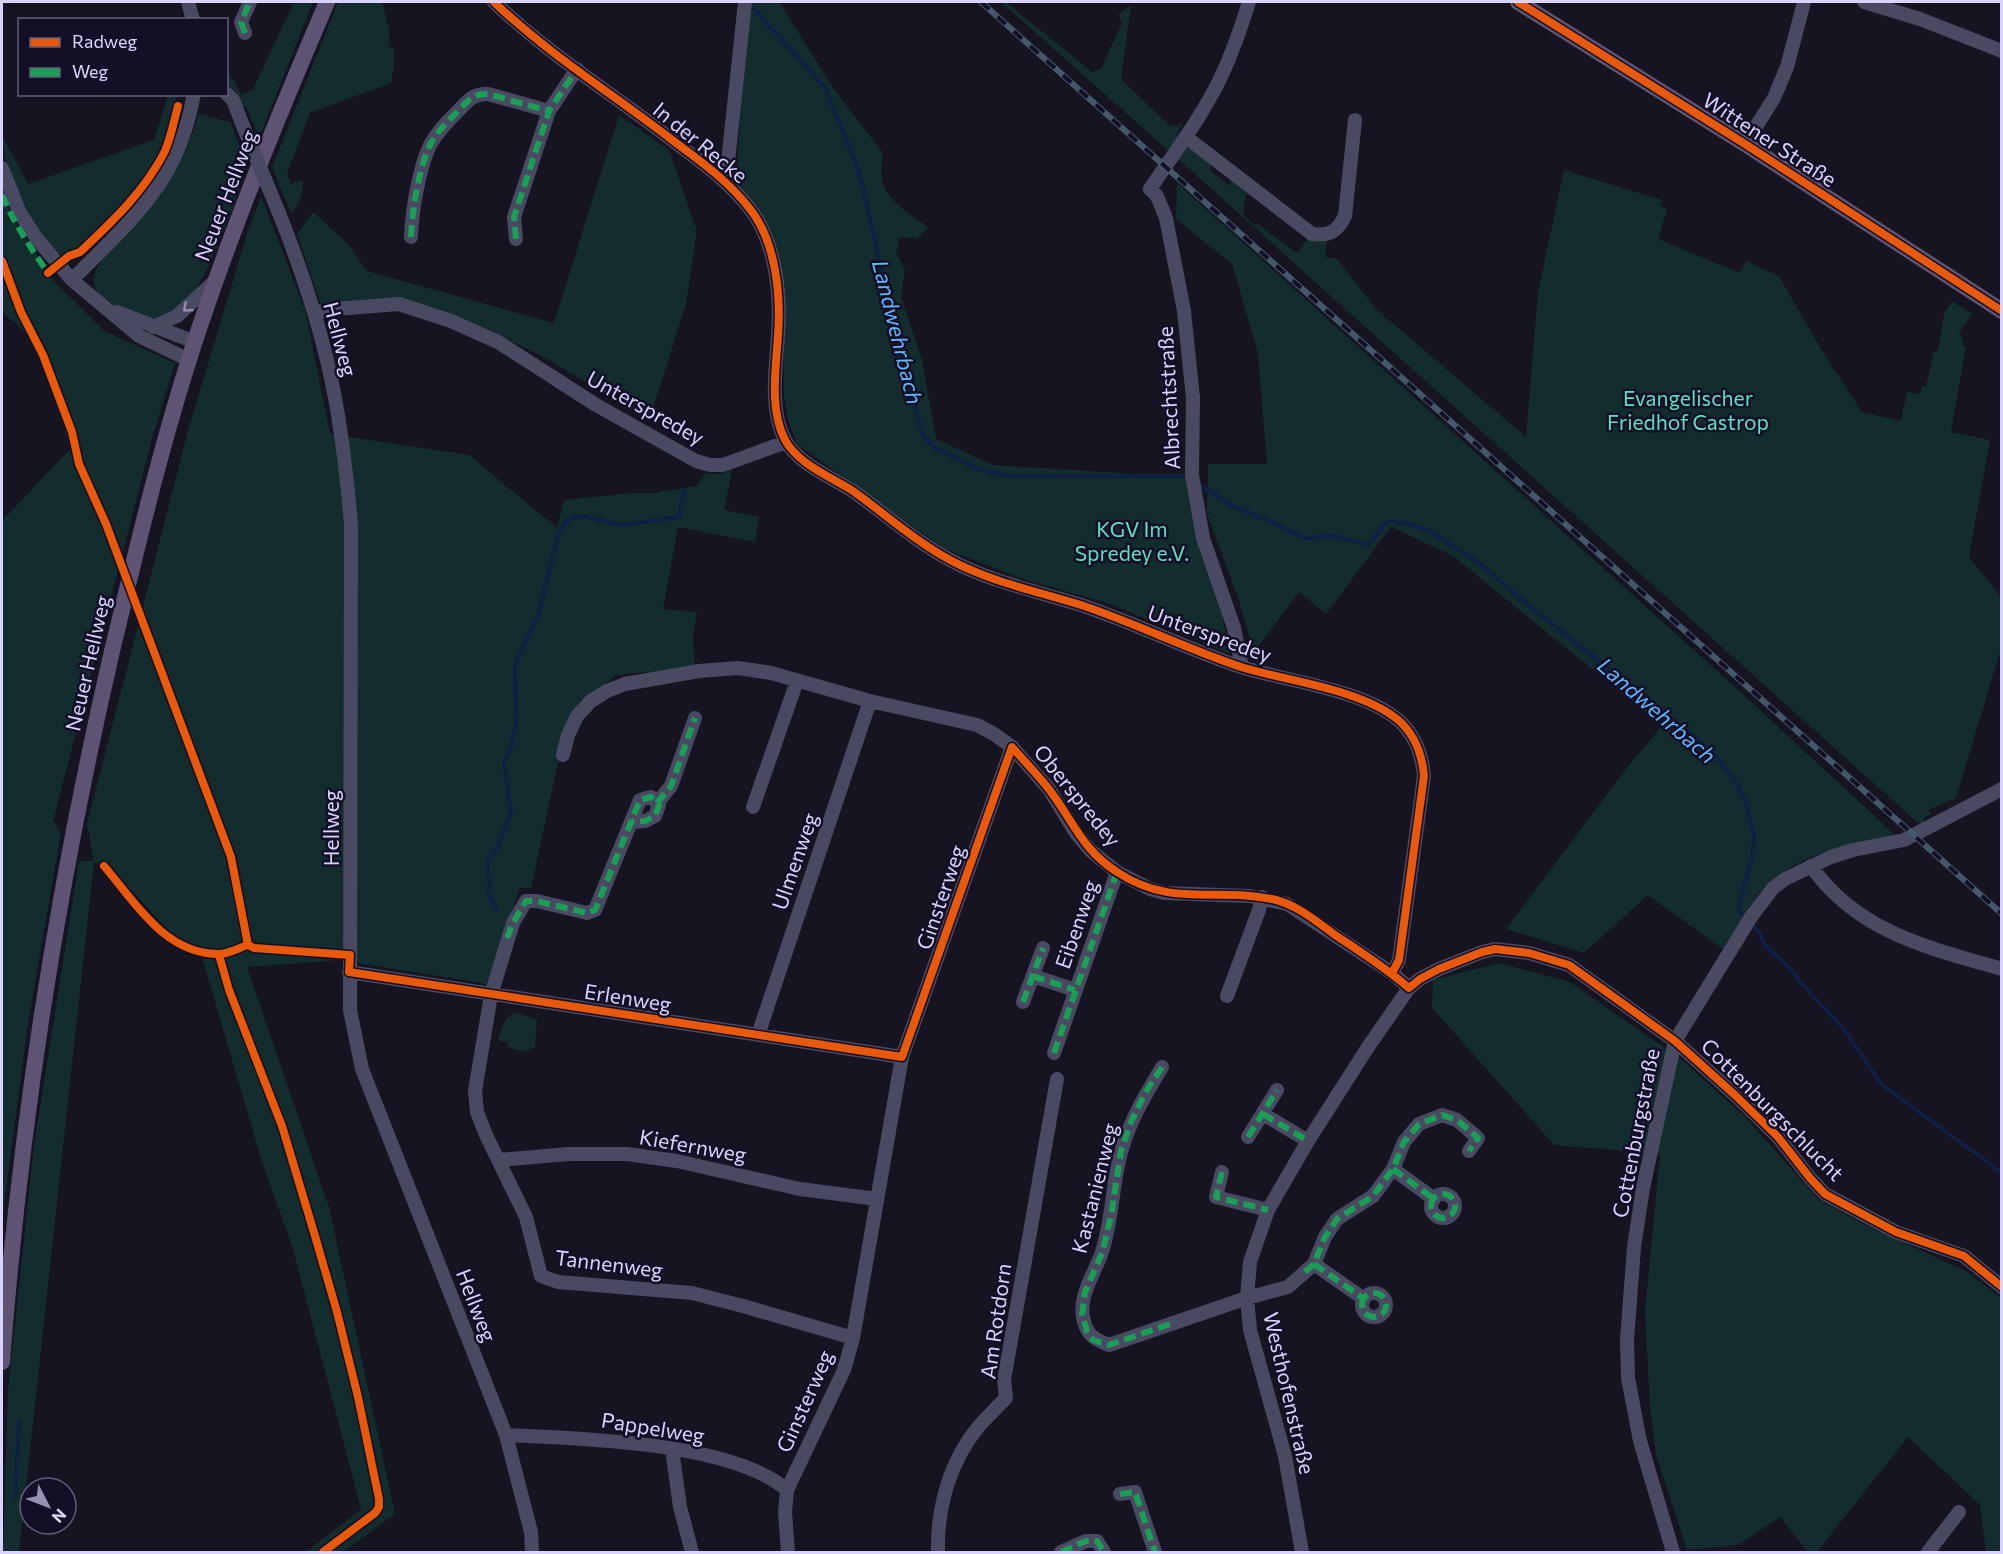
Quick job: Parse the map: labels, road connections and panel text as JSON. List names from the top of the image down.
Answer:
{
  "streets": {
    "main road": ["Wittener Straße", "Neuer Hellweg"],
    "street": [
      "In der Recke",
      "Hellweg",
      "Albrechtstraße",
      "Unterspredey",
      "Oberspredey",
      "Ulmenweg",
      "Ginsterweg",
      "Eibenweg",
      "Erlenweg",
      "Cottenburgschlucht",
      "Cottenburgstraße",
      "Kiefernweg",
      "Kastanienweg",
      "Tannenweg",
      "Am Rotdorn",
      "Westhofenstraße",
      "Pappelweg"
    ]
  },
  "crossings": [
    ["In der Recke", "Unterspredey"],
    ["Hellweg", "Unterspredey"],
    ["Hellweg", "Erlenweg"],
    ["Hellweg", "Pappelweg"],
    ["Albrechtstraße", "Unterspredey"],
    ["Unterspredey", "Oberspredey"],
    ["Oberspredey", "Ulmenweg"],
    ["Oberspredey", "Ginsterweg"],
    ["Oberspredey", "Eibenweg"],
    ["Oberspredey", "Westhofenstraße"],
    ["Ulmenweg", "Erlenweg"],
    ["Ginsterweg", "Erlenweg"],
    ["Ginsterweg", "Kiefernweg"],
    ["Ginsterweg", "Tannenweg"],
    ["Ginsterweg", "Pappelweg"],
    ["Erlenweg", "Tannenweg"],
    ["Cottenburgschlucht", "Cottenburgstraße"],
    ["Cottenburgschlucht", "Westhofenstraße"],
    ["Cottenburgstraße", "Westhofenstraße"],
    ["Kiefernweg", "Tannenweg"],
    ["Kastanienweg", "Westhofenstraße"]
  ],
  "water": ["Landwehrbach"],
  "parks": ["Evangelischer Friedhof Castrop", "KGV Im Spredey e.V."],
  "legend": ["Radweg", "Weg"],
  "north": "bottom right"
}
